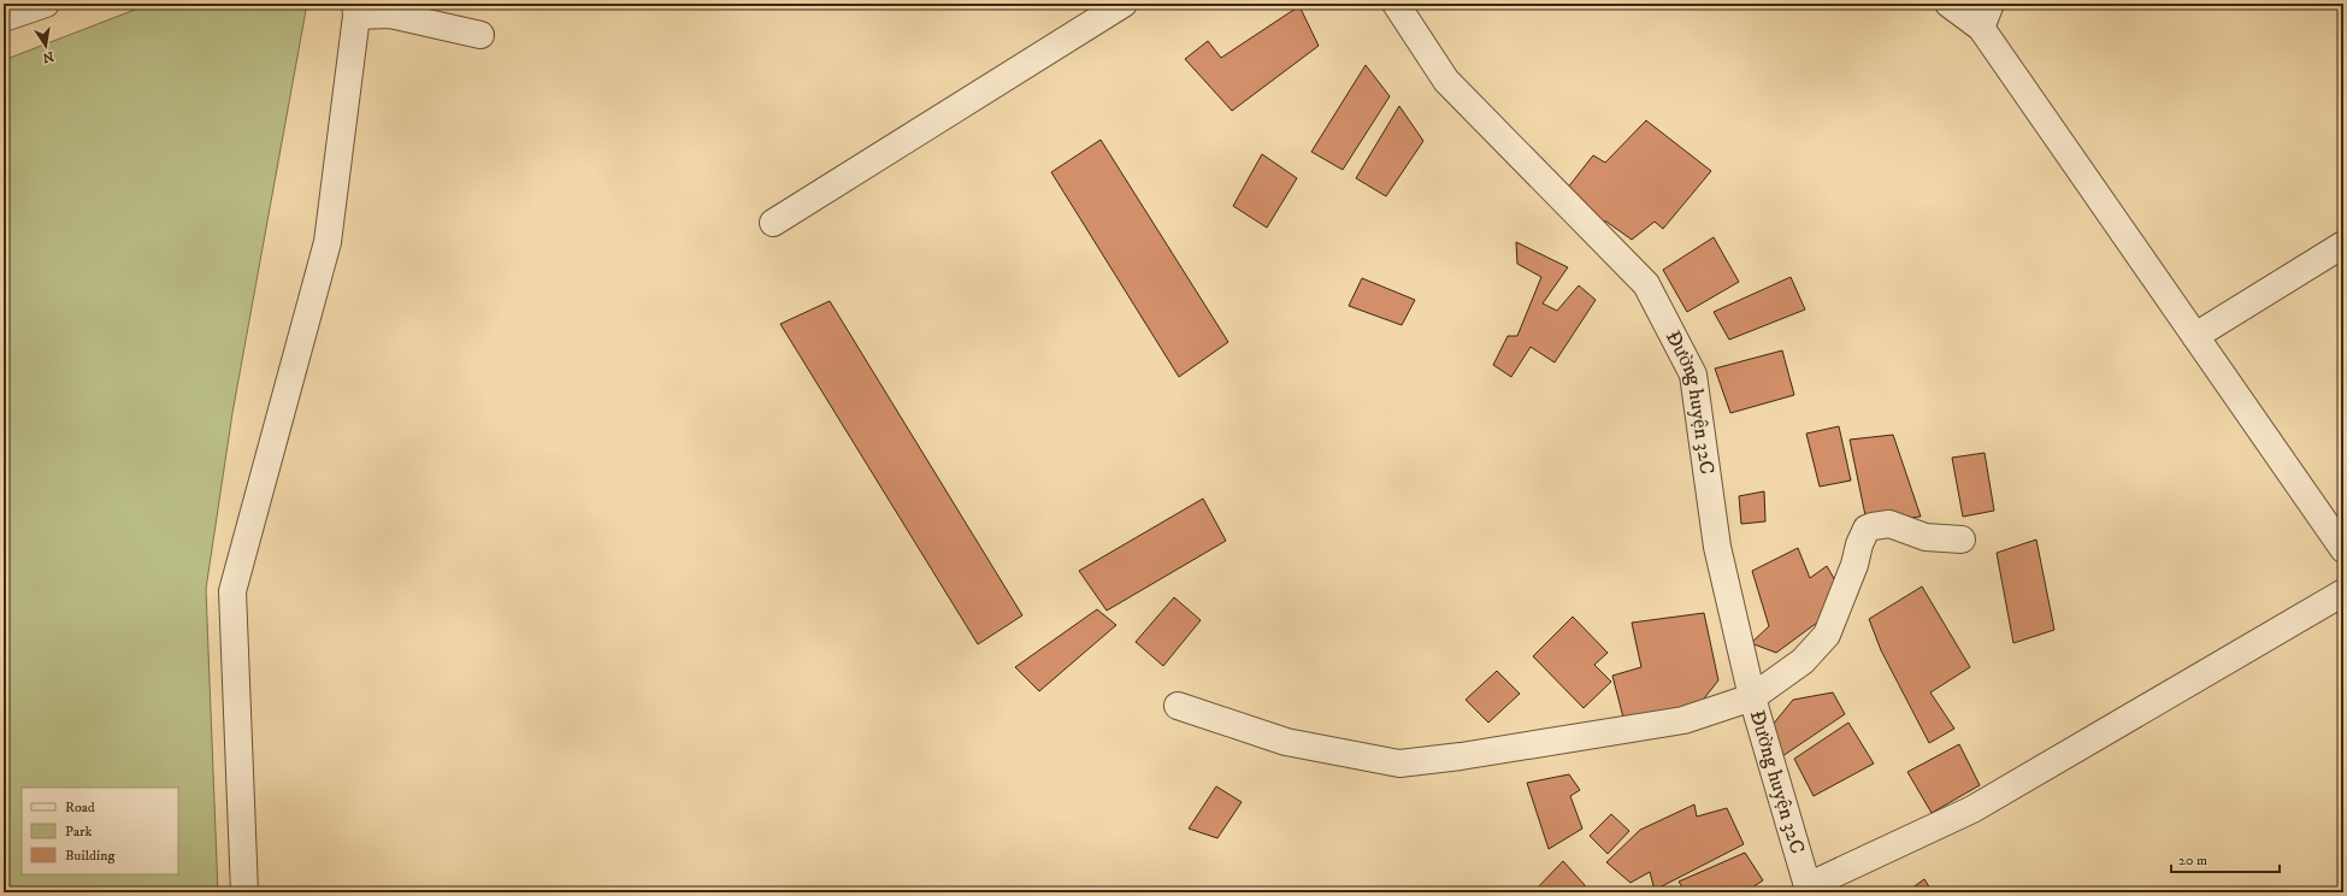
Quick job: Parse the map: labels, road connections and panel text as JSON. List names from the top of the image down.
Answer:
{
  "streets": {
    "street": ["Đường huyện 32C"]
  },
  "legend": ["Road", "Park", "Building"],
  "scale_bar": "20 m",
  "north": "bottom"
}
